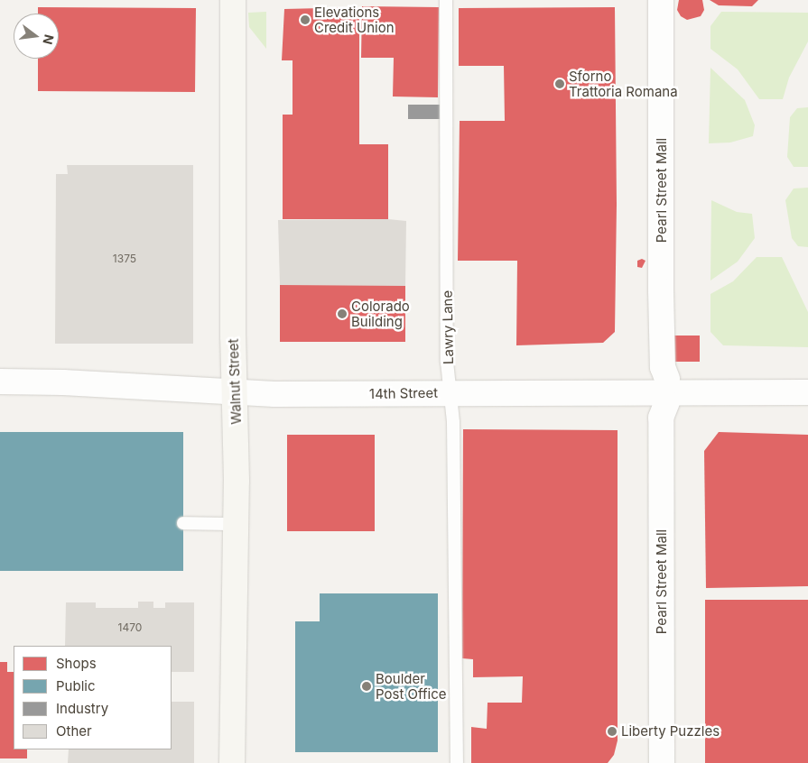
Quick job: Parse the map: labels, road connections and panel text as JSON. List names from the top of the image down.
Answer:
{
  "streets": {
    "street": ["Pearl Street Mall", "Walnut Street", "14th Street"],
    "lane": ["Lawry Lane"]
  },
  "crossings": [
    ["Lawry Lane", "14th Street"],
    ["Walnut Street", "14th Street"]
  ],
  "places": [
    "Elevations Credit Union",
    "Sforno Trattoria Romana",
    "Colorado Building",
    "Boulder Post Office",
    "Liberty Puzzles"
  ],
  "house_numbers": ["1375", "1470"],
  "legend": [
    "Shops",
    "Public",
    "Industry",
    "Other"
  ],
  "north": "right"
}
